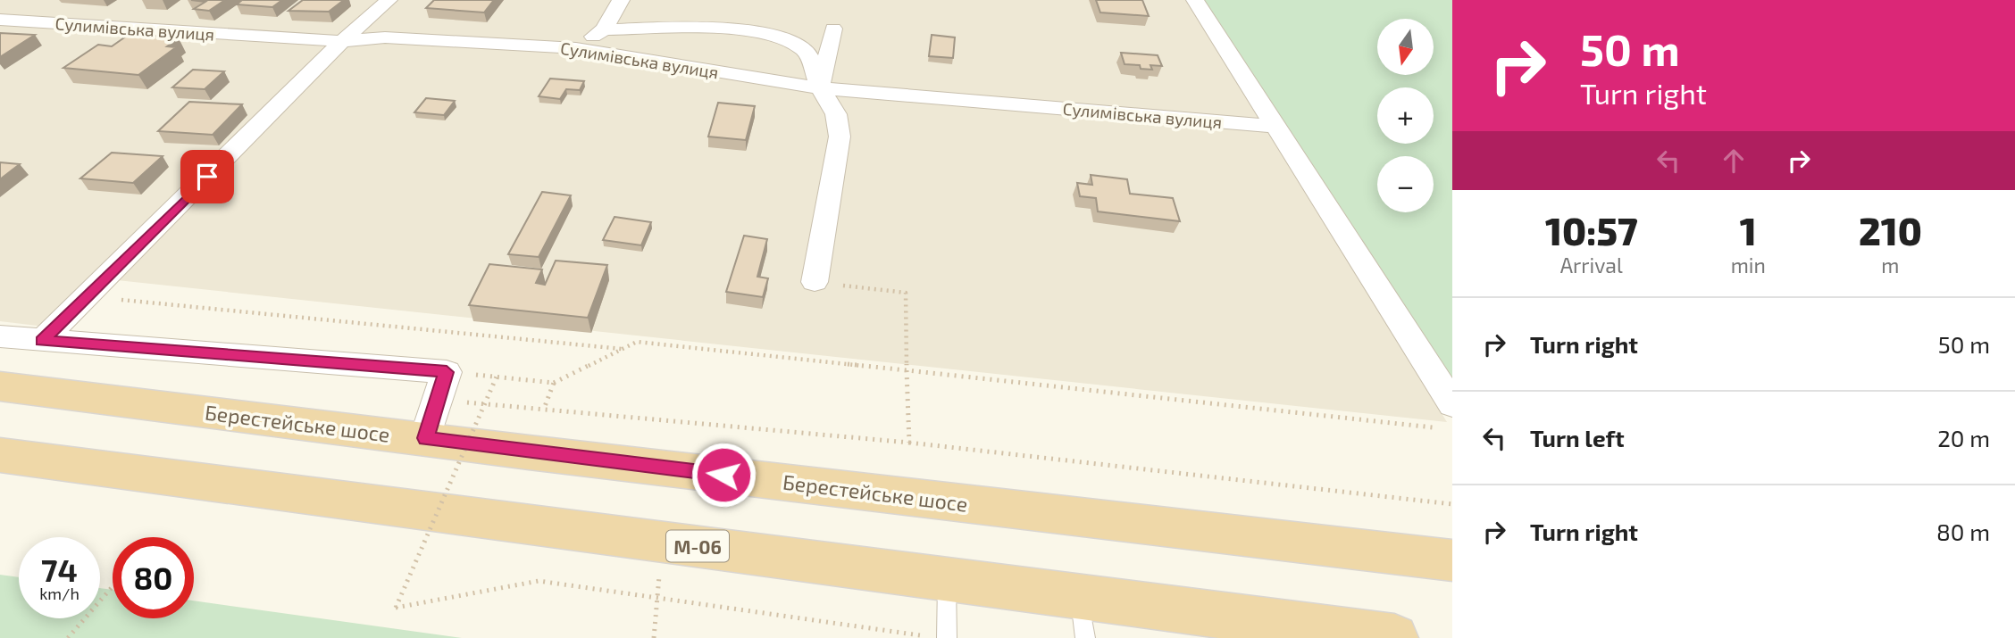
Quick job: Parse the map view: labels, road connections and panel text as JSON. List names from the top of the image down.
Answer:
{
  "streets": {
    "highway": ["Берестейське шосе", "М-06"],
    "street": ["Сулимівська вулиця"]
  },
  "north": "bottom",
  "page": {
    "turn": ["50 m", "Turn right"],
    "map_buttons": ["+", "−"],
    "eta": [
      "10:57",
      "Arrival",
      "1",
      "min",
      "210",
      "m"
    ],
    "list": [
      {
        "name": "Turn right",
        "value": "50 m"
      },
      {
        "name": "Turn left",
        "value": "20 m"
      },
      {
        "name": "Turn right",
        "value": "80 m"
      }
    ],
    "speed": "74 km/h",
    "limit": "80"
  }
}
